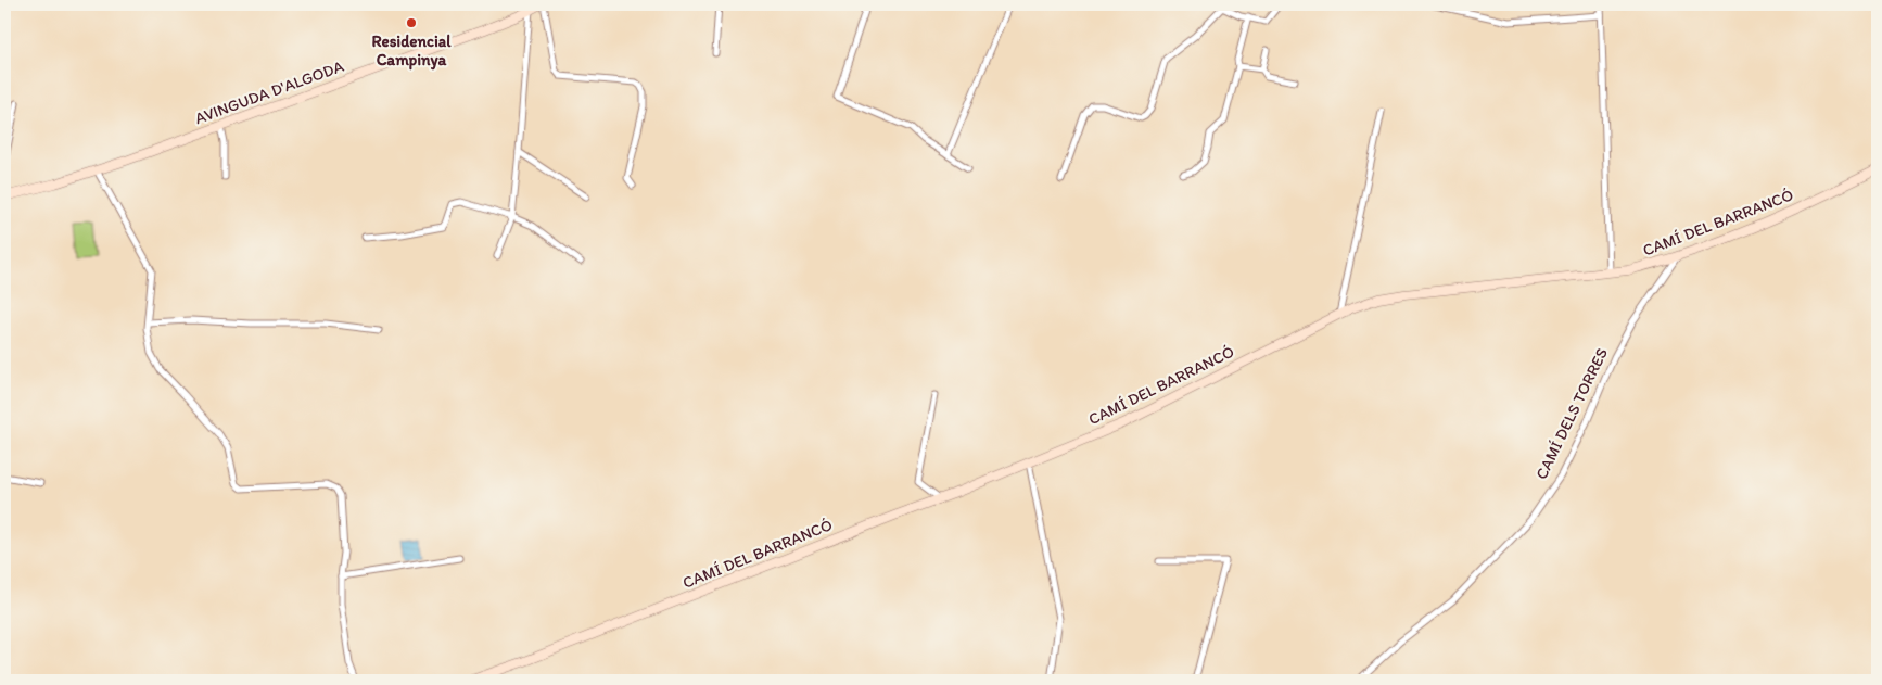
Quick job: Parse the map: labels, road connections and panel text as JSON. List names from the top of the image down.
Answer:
{
  "streets": {
    "street": ["AVINGUDA D'ALGODA", "CAMÍ DEL BARRANCÓ", "CAMÍ DELS TORRES"]
  },
  "crossings": [
    ["CAMÍ DEL BARRANCÓ", "CAMÍ DELS TORRES"]
  ],
  "places": ["Residencial Campinya"]
}
